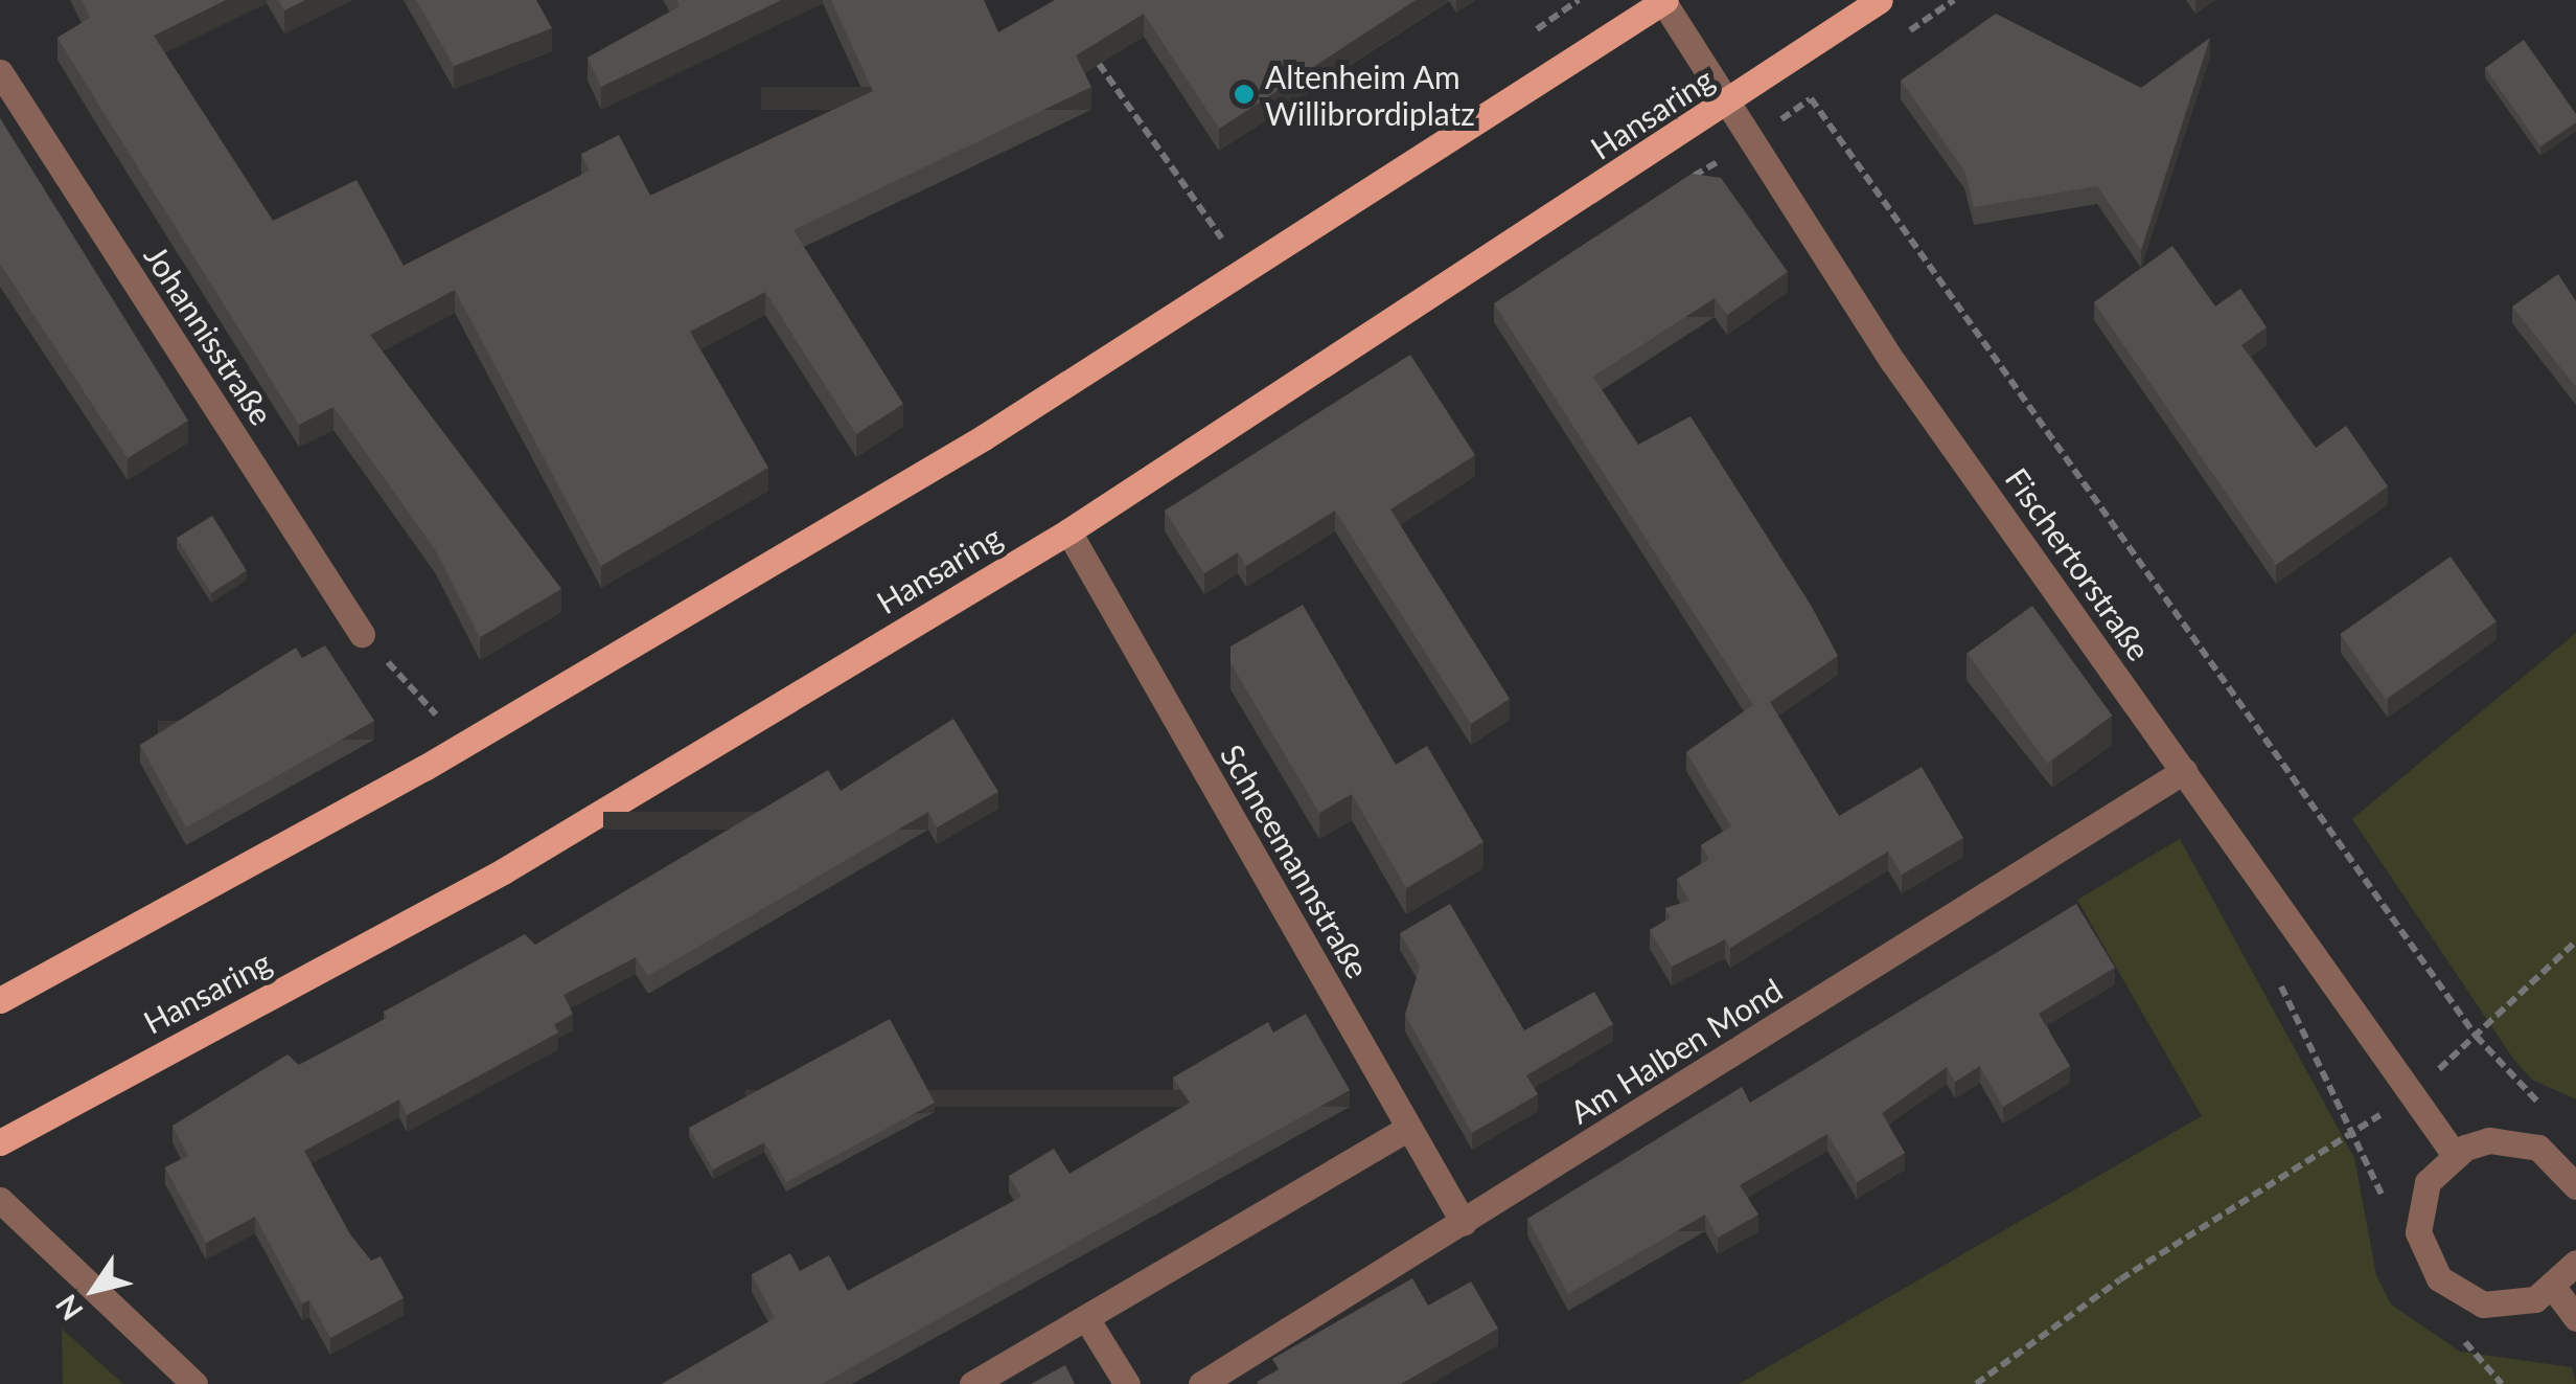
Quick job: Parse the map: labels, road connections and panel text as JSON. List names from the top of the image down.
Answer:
{
  "streets": {
    "main road": ["Hansaring"],
    "street": [
      "Johannisstraße",
      "Fischertorstraße",
      "Schneemannstraße",
      "Am Halben Mond"
    ]
  },
  "crossings": [
    ["Hansaring", "Fischertorstraße"],
    ["Hansaring", "Schneemannstraße"],
    ["Fischertorstraße", "Am Halben Mond"],
    ["Schneemannstraße", "Am Halben Mond"]
  ],
  "places": ["Altenheim Am Willibrordiplatz"],
  "north": "bottom left"
}
